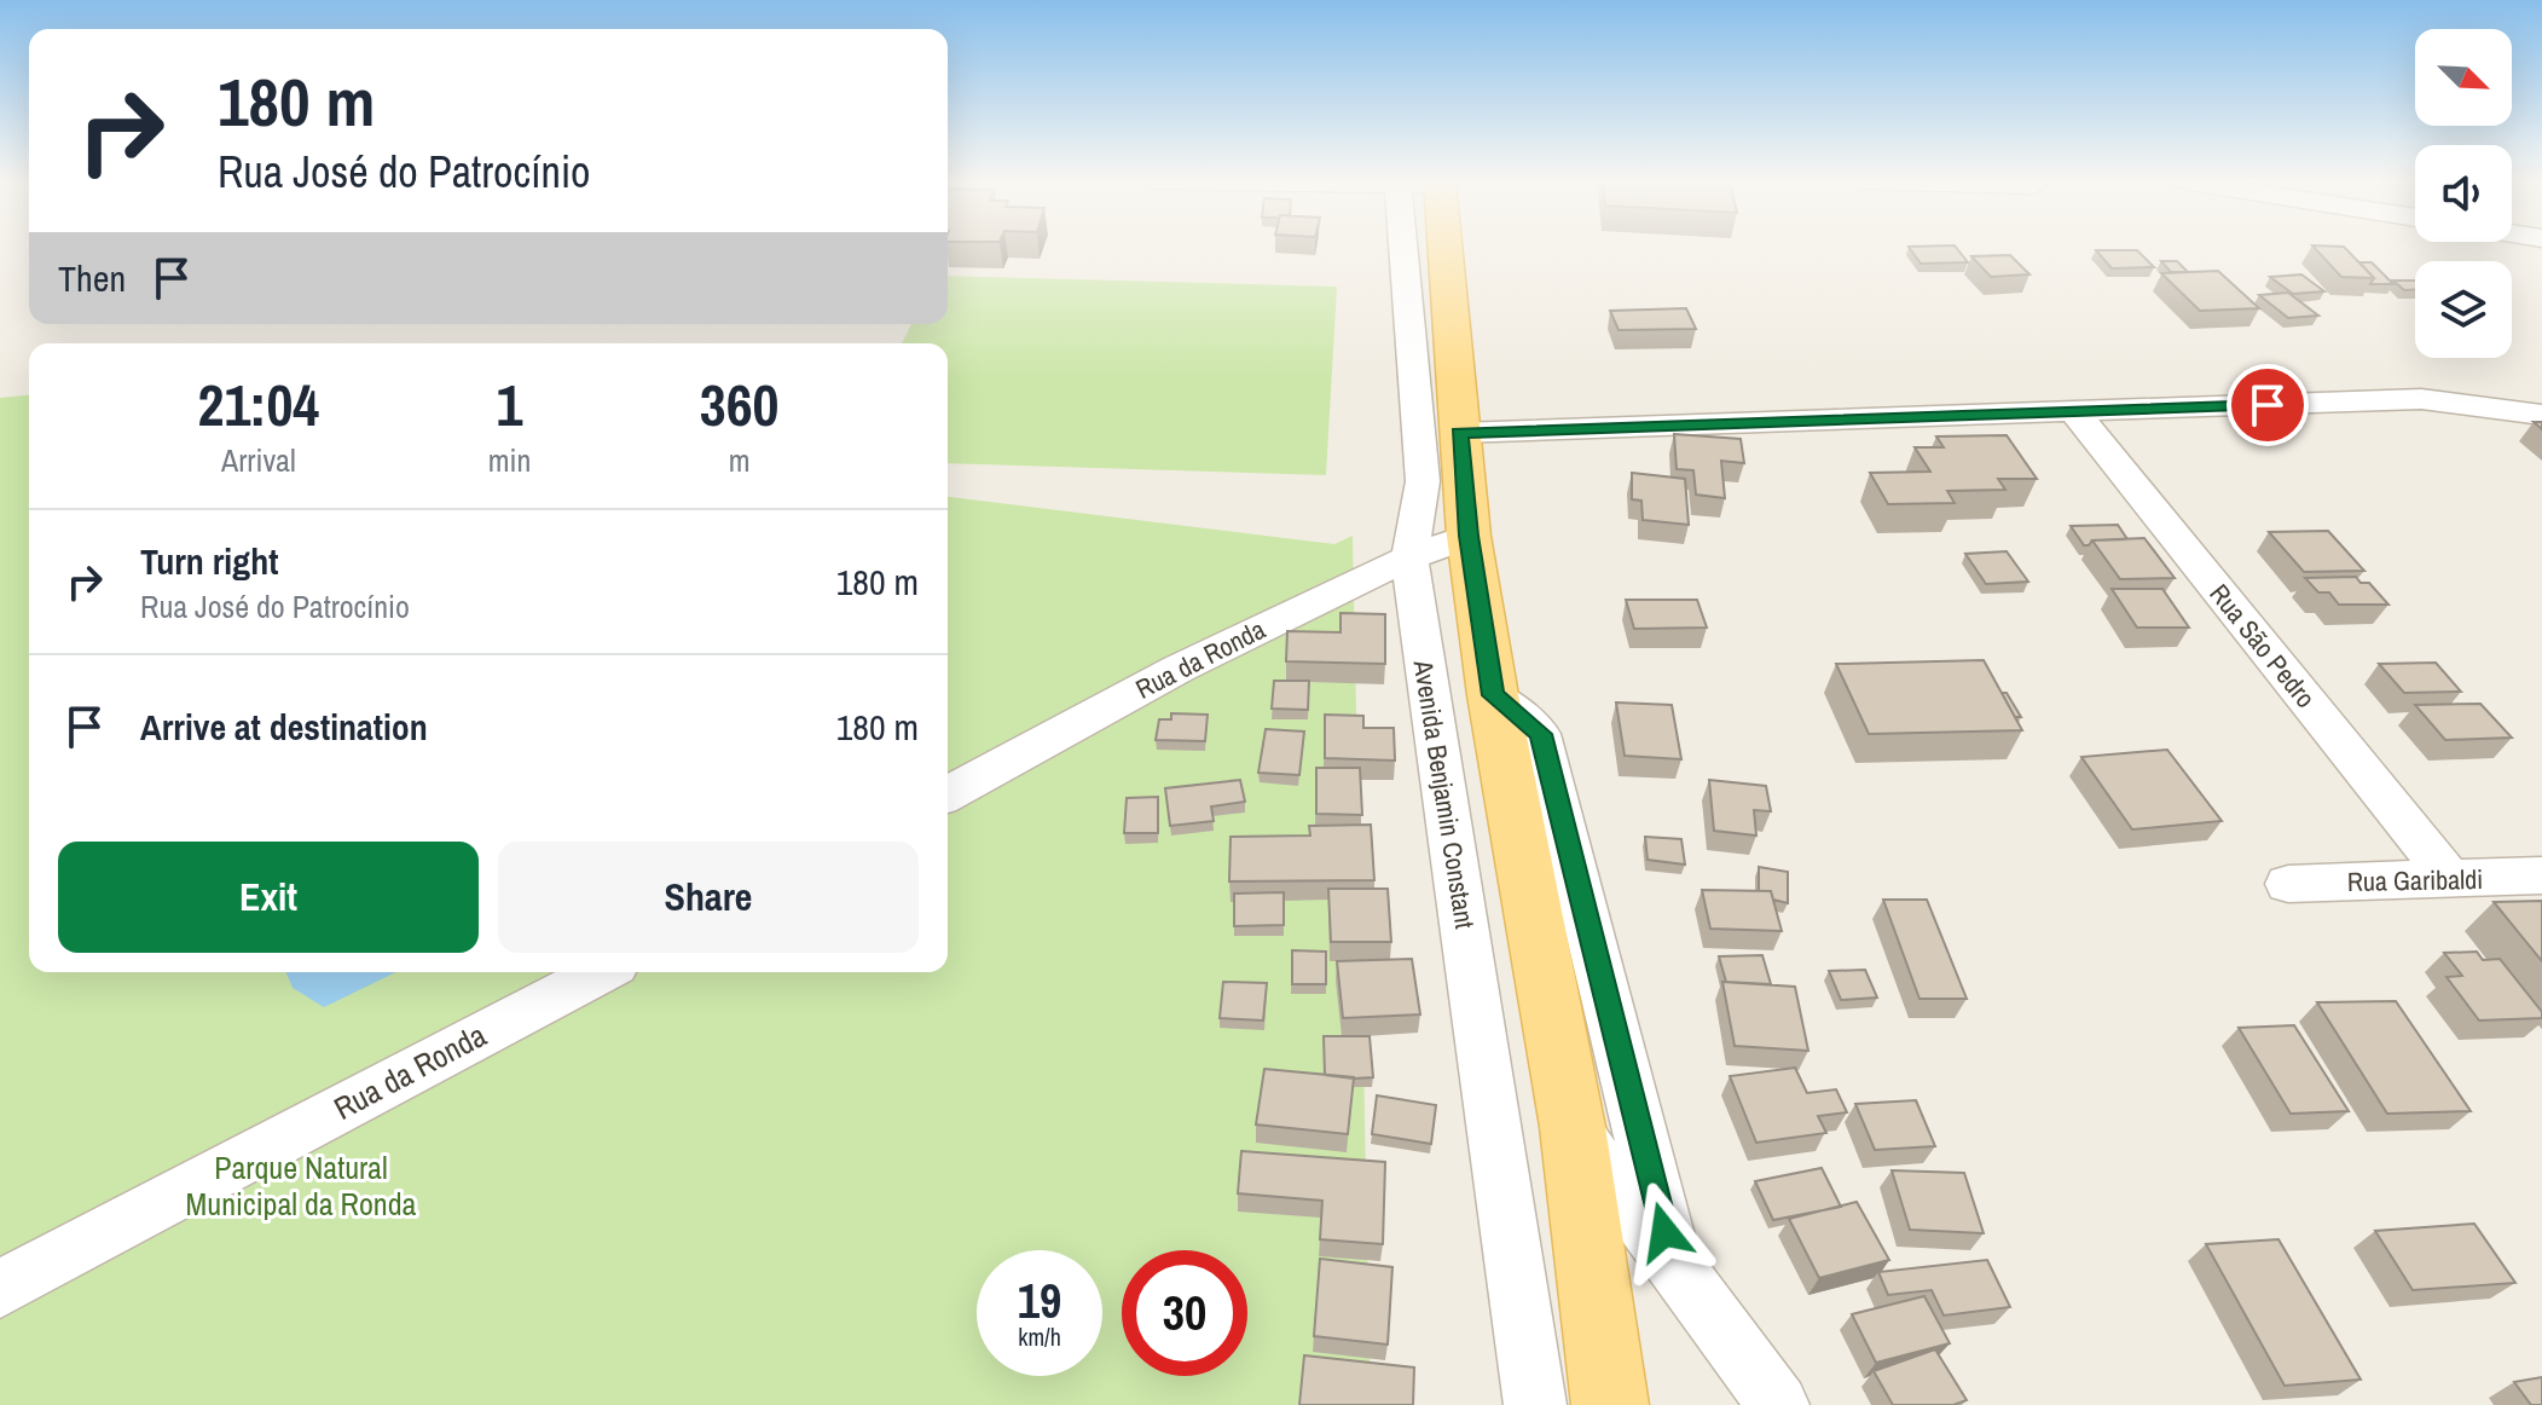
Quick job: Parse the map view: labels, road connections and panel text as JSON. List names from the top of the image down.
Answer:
{
  "streets": {
    "street": [
      "Rua São Pedro",
      "Rua da Ronda",
      "Avenida Benjamin Constant",
      "Rua Garibaldi"
    ]
  },
  "crossings": [
    ["Rua São Pedro", "Rua Garibaldi"],
    ["Rua da Ronda", "Avenida Benjamin Constant"]
  ],
  "parks": ["Parque Natural Municipal da Ronda"],
  "north": "bottom right",
  "page": {
    "turn": ["180 m", "Rua José do Patrocínio"],
    "then": "Then",
    "eta": [
      "21:04",
      "Arrival",
      "1",
      "min",
      "360",
      "m"
    ],
    "list": [
      {
        "name": "Turn right",
        "note": "Rua José do Patrocínio",
        "value": "180 m"
      },
      {
        "name": "Arrive at destination",
        "value": "180 m"
      }
    ],
    "buttons": ["Exit", "Share"],
    "speed": "19 km/h",
    "limit": "30"
  }
}
